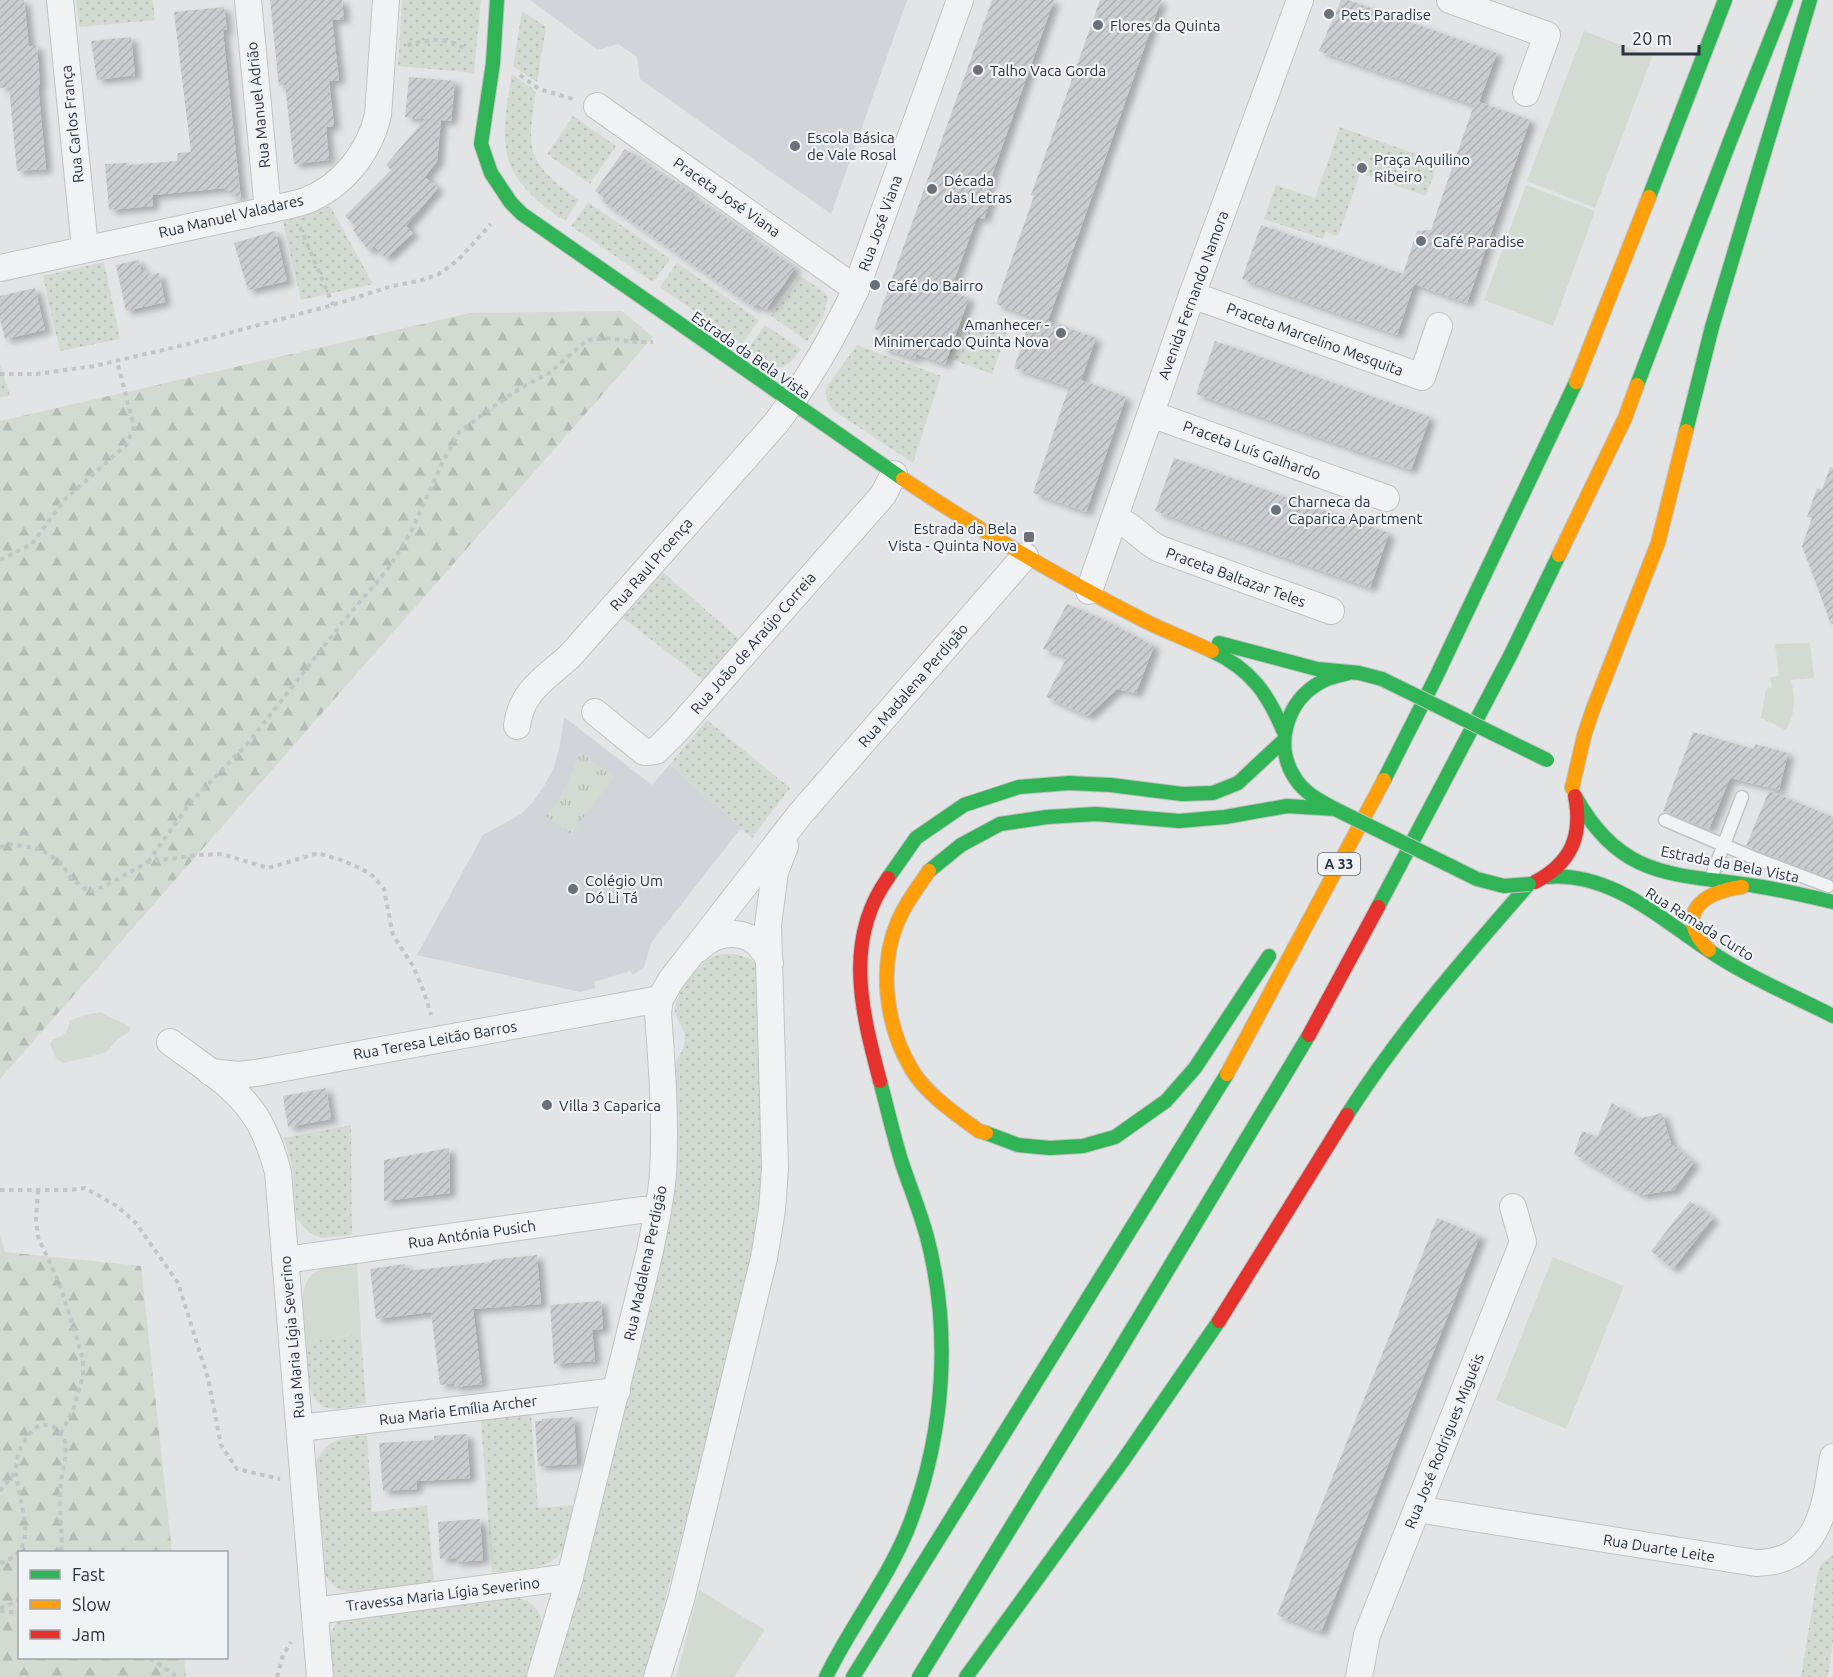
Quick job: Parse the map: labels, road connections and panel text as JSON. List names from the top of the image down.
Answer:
{
  "streets": {
    "main road": ["Estrada da Bela Vista", "A 33", "Rua Ramada Curto"],
    "street": [
      "Rua Manuel Adrião",
      "Rua Carlos França",
      "Praceta José Viana",
      "Rua Manuel Valadares",
      "Rua José Viana",
      "Avenida Fernando Namora",
      "Praceta Marcelino Mesquita",
      "Praceta Luís Galhardo",
      "Rua Raul Proença",
      "Praceta Baltazar Teles",
      "Rua João de Araújo Correia",
      "Rua Madalena Perdigão",
      "Rua Teresa Leitão Barros",
      "Rua Antónia Pusich",
      "Rua Maria Lígia Severino",
      "Rua Maria Emília Archer",
      "Rua José Rodrigues Miguéis",
      "Rua Duarte Leite",
      "Travessa Maria Lígia Severino"
    ]
  },
  "crossings": [
    ["Rua Manuel Adrião", "Rua Manuel Valadares"],
    ["Rua Carlos França", "Rua Manuel Valadares"],
    ["Praceta José Viana", "Rua José Viana"],
    ["Rua José Viana", "Estrada da Bela Vista"],
    ["Rua José Viana", "Rua Raul Proença"],
    ["Avenida Fernando Namora", "Praceta Marcelino Mesquita"],
    ["Avenida Fernando Namora", "Estrada da Bela Vista"],
    ["Avenida Fernando Namora", "Praceta Luís Galhardo"],
    ["Avenida Fernando Namora", "Praceta Baltazar Teles"],
    ["Estrada da Bela Vista", "Rua Raul Proença"],
    ["Estrada da Bela Vista", "Rua João de Araújo Correia"],
    ["Estrada da Bela Vista", "Rua Madalena Perdigão"],
    ["Rua Madalena Perdigão", "Rua Teresa Leitão Barros"],
    ["Rua Madalena Perdigão", "Rua Antónia Pusich"],
    ["Rua Madalena Perdigão", "Rua Maria Emília Archer"],
    ["Rua Madalena Perdigão", "Travessa Maria Lígia Severino"],
    ["Rua Teresa Leitão Barros", "Rua Maria Lígia Severino"],
    ["Rua Antónia Pusich", "Rua Maria Lígia Severino"],
    ["Rua Maria Lígia Severino", "Rua Maria Emília Archer"],
    ["Rua Maria Lígia Severino", "Travessa Maria Lígia Severino"],
    ["Rua José Rodrigues Miguéis", "Rua Duarte Leite"]
  ],
  "places": {
    "other": [
      "Pets Paradise",
      "Flores da Quinta",
      "Talho Vaca Gorda",
      "Escola Básica de Vale Rosal",
      "Praça Aquilino Ribeiro",
      "Década das Letras",
      "Café Paradise",
      "Café do Bairro",
      "Amanhecer - Minimercado Quinta Nova",
      "Charneca da Caparica Apartment",
      "Colégio Um Dó Li Tá",
      "Villa 3 Caparica"
    ],
    "transit": ["Estrada da Bela Vista - Quinta Nova"]
  },
  "legend": ["Fast", "Slow", "Jam"],
  "scale_bar": "20 m"
}
